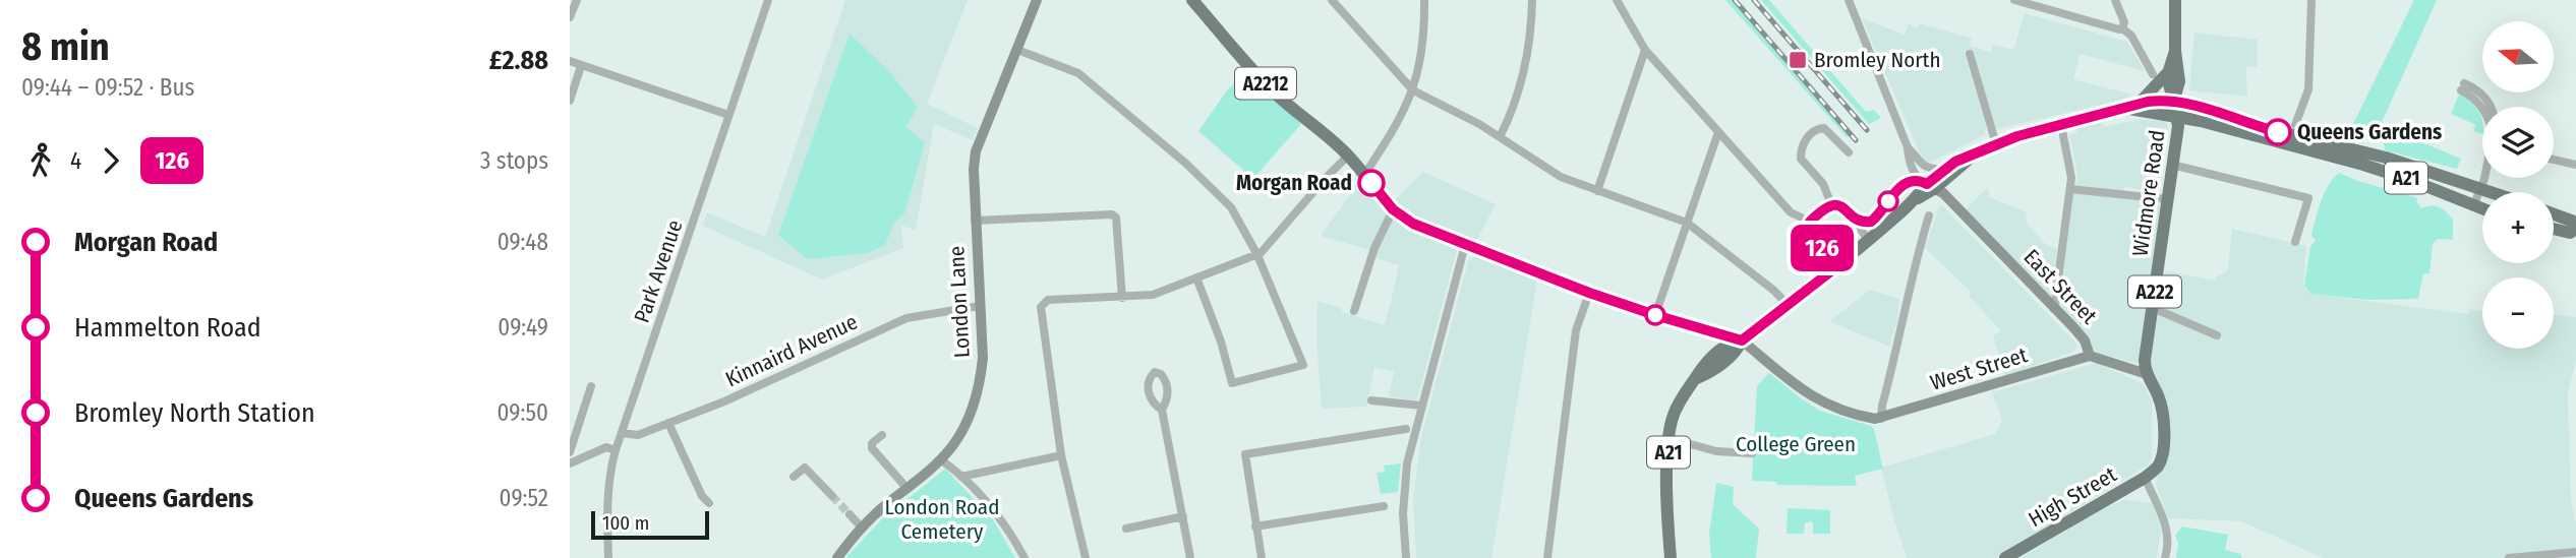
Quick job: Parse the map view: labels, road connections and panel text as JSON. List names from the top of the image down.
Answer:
{
  "streets": {
    "main road": [
      "A2212",
      "A21",
      "Widmore Road",
      "A222",
      "High Street"
    ],
    "street": [
      "Park Avenue",
      "East Street",
      "London Lane",
      "Kinnaird Avenue",
      "West Street"
    ]
  },
  "crossings": [
    ["A2212", "A21"],
    ["A21", "Widmore Road"],
    ["A21", "East Street"],
    ["Widmore Road", "East Street"],
    ["Widmore Road", "High Street"],
    ["Park Avenue", "Kinnaird Avenue"],
    ["East Street", "West Street"],
    ["East Street", "High Street"],
    ["London Lane", "Kinnaird Avenue"]
  ],
  "parks": ["College Green", "London Road Cemetery"],
  "places": {
    "transit": ["Bromley North"],
    "other": ["Queens Gardens", "Morgan Road"]
  },
  "lines": ["bus line 126"],
  "scale_bar": "100 m",
  "north": "left",
  "page": {
    "heading": ["8 min", "09:44 – 09:52 · Bus", "£2.88"],
    "on_map": "126",
    "map_buttons": ["+", "−"],
    "legs": ["4", "126", "3 stops"],
    "list": [
      {
        "name": "Morgan Road",
        "value": "09:48"
      },
      {
        "name": "Hammelton Road",
        "value": "09:49"
      },
      {
        "name": "Bromley North Station",
        "value": "09:50"
      },
      {
        "name": "Queens Gardens",
        "value": "09:52"
      }
    ],
    "scale": "100 m"
  }
}
